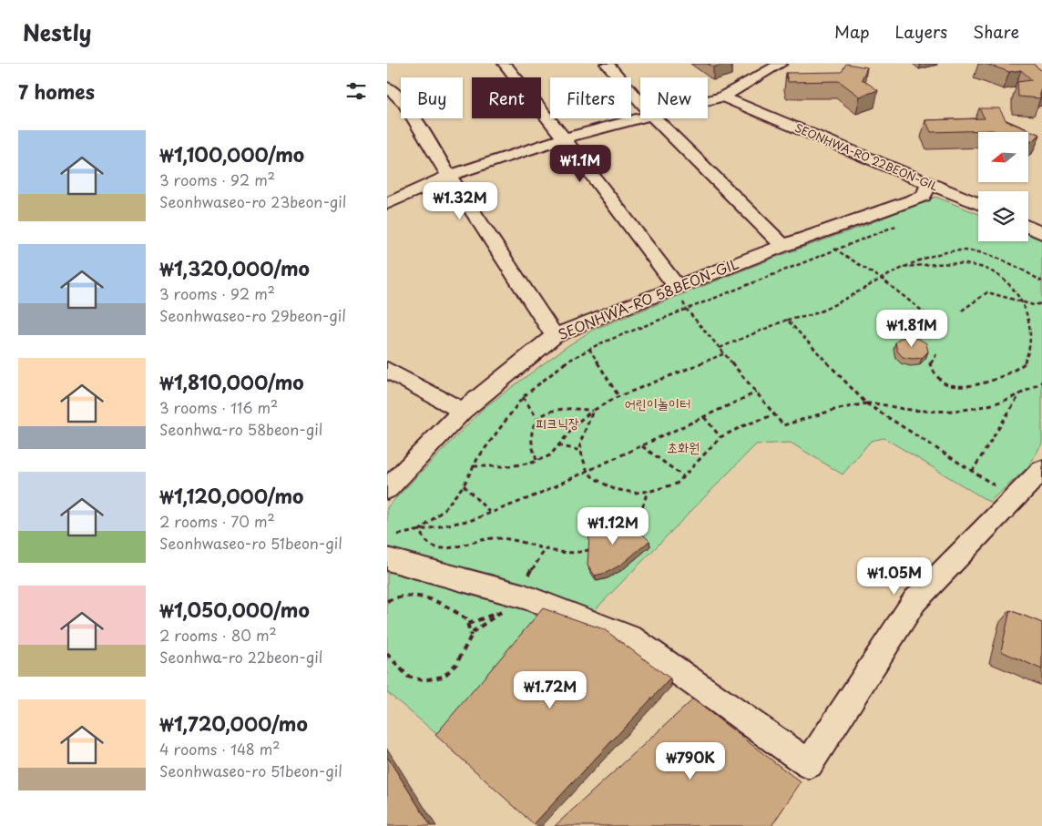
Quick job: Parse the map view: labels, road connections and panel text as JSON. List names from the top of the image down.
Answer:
{
  "streets": {
    "street": ["SEONHWA-RO 22BEON-GIL", "SEONHWA-RO 58BEON-GIL"]
  },
  "crossings": [
    ["SEONHWA-RO 22BEON-GIL", "SEONHWA-RO 58BEON-GIL"]
  ],
  "parks": ["어린이놀이터", "피크닉장", "초화원"],
  "north": "left",
  "page": {
    "header": "Nestly",
    "nav": ["Map", "Layers", "Share"],
    "heading": "7 homes",
    "chip": [
      "Buy",
      "Rent",
      "Filters",
      "New"
    ],
    "list": [
      {
        "name": "₩1,100,000/mo",
        "note": "3 rooms · 92 m² · Seonhwaseo-ro 23beon-gil"
      },
      {
        "name": "₩1,320,000/mo",
        "note": "3 rooms · 92 m² · Seonhwaseo-ro 29beon-gil"
      },
      {
        "name": "₩1,810,000/mo",
        "note": "3 rooms · 116 m² · Seonhwa-ro 58beon-gil"
      },
      {
        "name": "₩1,120,000/mo",
        "note": "2 rooms · 70 m² · Seonhwaseo-ro 51beon-gil"
      },
      {
        "name": "₩1,050,000/mo",
        "note": "2 rooms · 80 m² · Seonhwa-ro 22beon-gil"
      },
      {
        "name": "₩1,720,000/mo",
        "note": "4 rooms · 148 m² · Seonhwaseo-ro 51beon-gil"
      }
    ],
    "price": [
      "₩1.1M",
      "₩1.32M",
      "₩1.81M",
      "₩1.12M",
      "₩1.05M",
      "₩1.72M",
      "₩790K"
    ]
  }
}
